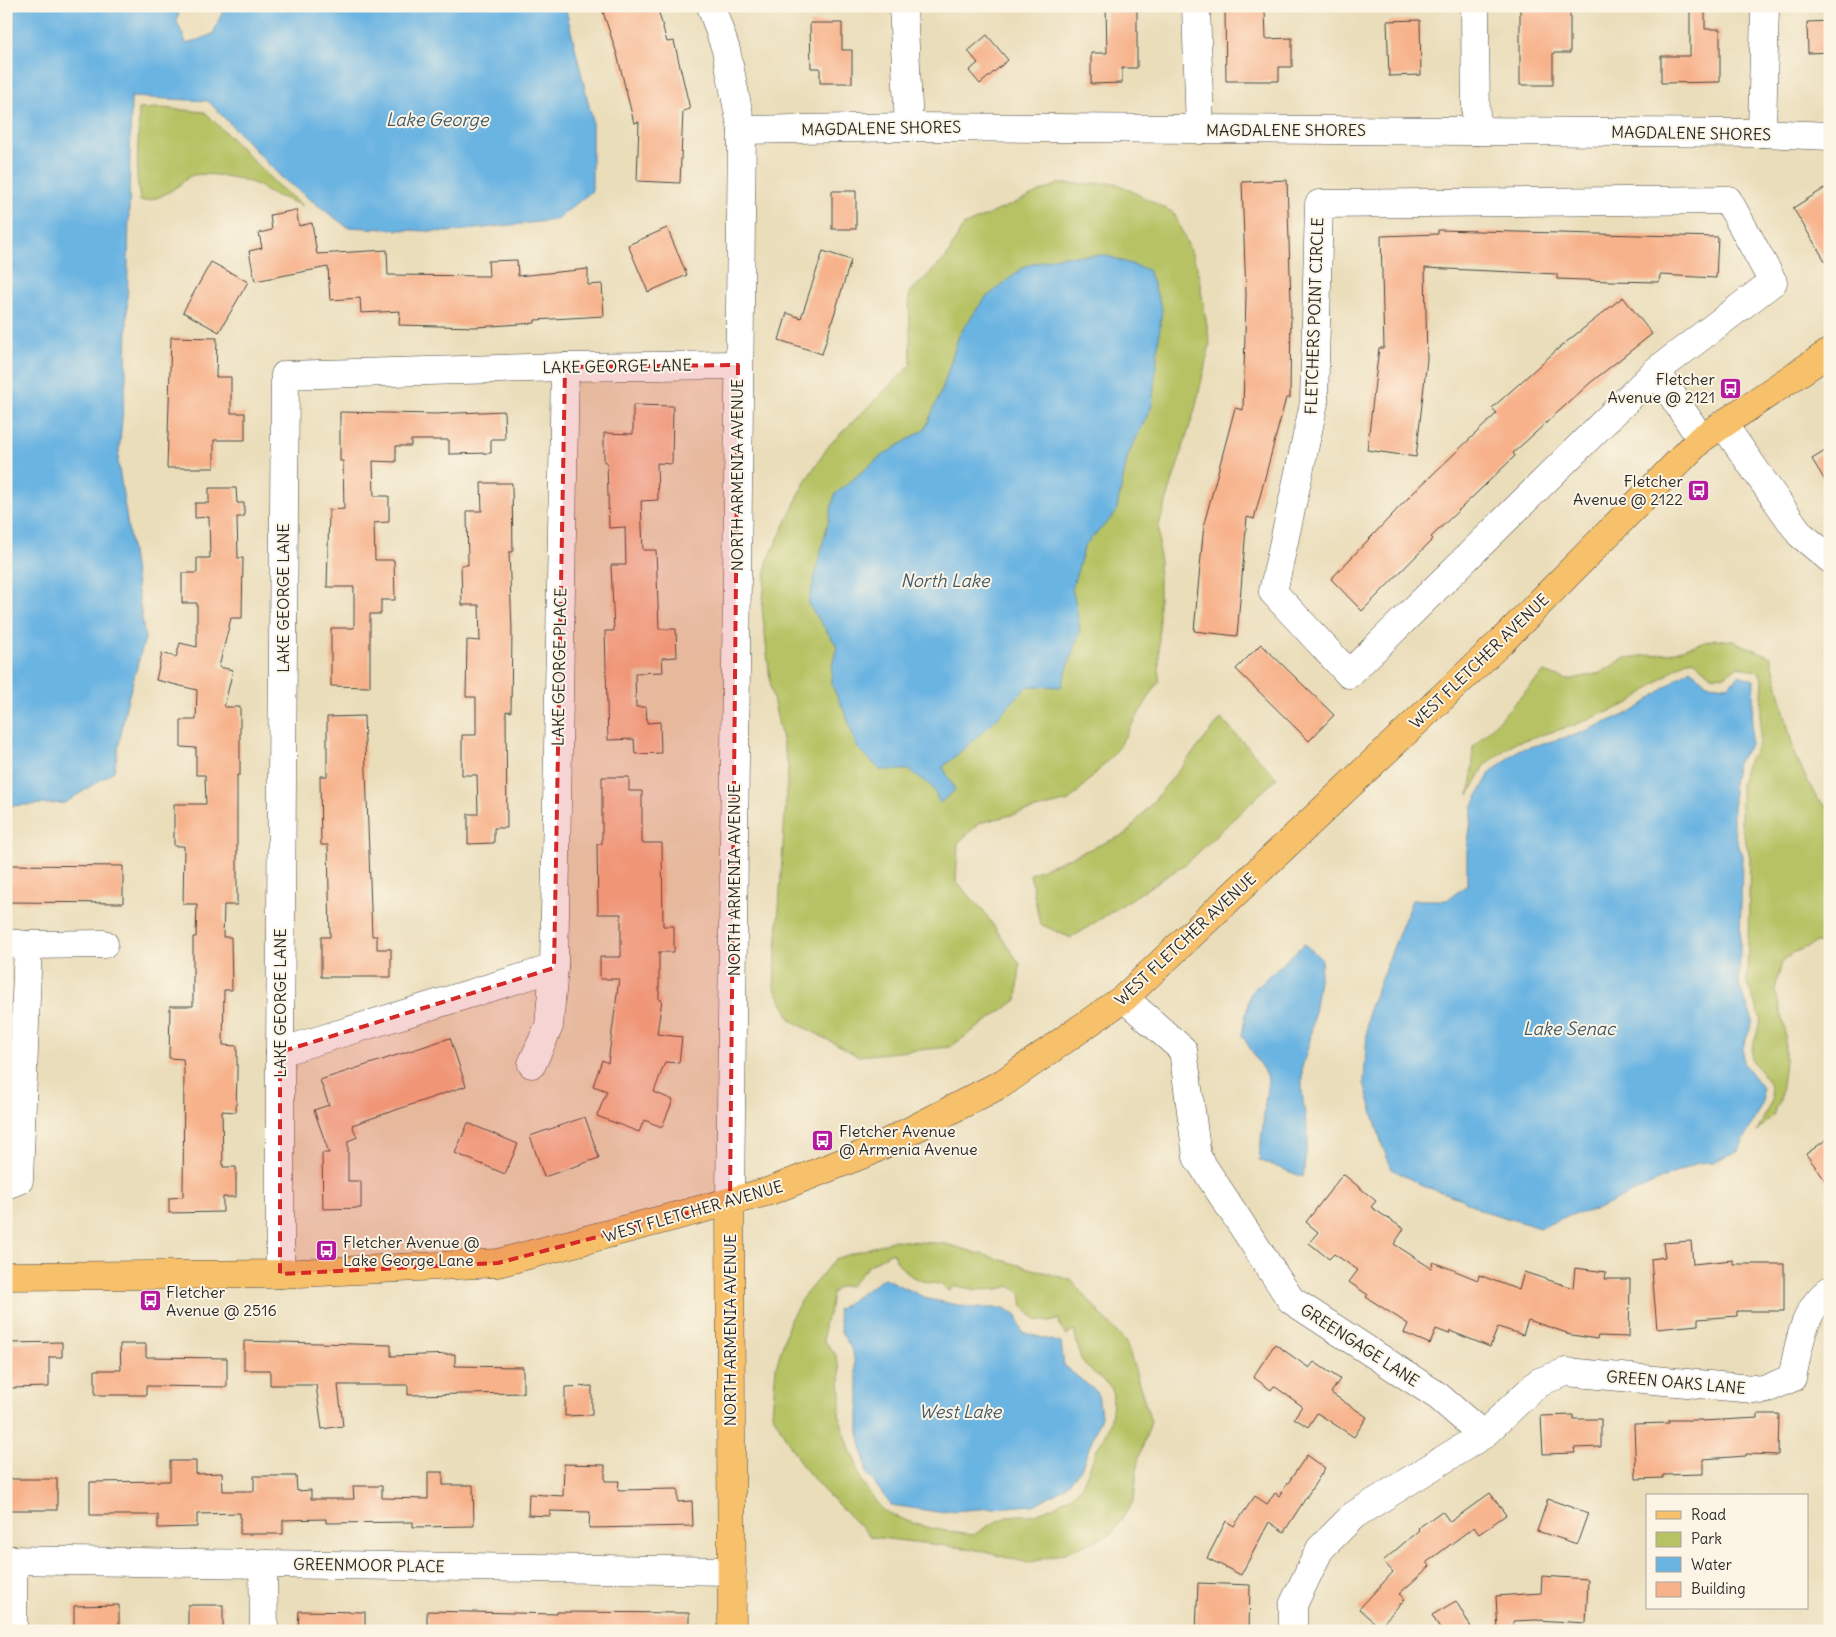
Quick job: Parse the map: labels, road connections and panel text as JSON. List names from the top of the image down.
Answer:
{
  "streets": {
    "main road": ["NORTH ARMENIA AVENUE", "WEST FLETCHER AVENUE"],
    "street": [
      "MAGDALENE SHORES",
      "FLETCHERS POINT CIRCLE",
      "LAKE GEORGE LANE",
      "LAKE GEORGE PLACE",
      "GREENGAGE LANE",
      "GREEN OAKS LANE",
      "GREENMOOR PLACE"
    ]
  },
  "crossings": [
    ["MAGDALENE SHORES", "NORTH ARMENIA AVENUE"],
    ["LAKE GEORGE LANE", "NORTH ARMENIA AVENUE"],
    ["LAKE GEORGE LANE", "WEST FLETCHER AVENUE"],
    ["LAKE GEORGE LANE", "LAKE GEORGE PLACE"],
    ["NORTH ARMENIA AVENUE", "WEST FLETCHER AVENUE"],
    ["NORTH ARMENIA AVENUE", "GREENMOOR PLACE"],
    ["WEST FLETCHER AVENUE", "GREENGAGE LANE"],
    ["GREENGAGE LANE", "GREEN OAKS LANE"]
  ],
  "water": [
    "Lake George",
    "North Lake",
    "Lake Senac",
    "West Lake"
  ],
  "places": {
    "bus stop": [
      "Fletcher Avenue @ 2121",
      "Fletcher Avenue @ 2122",
      "Fletcher Avenue @ Armenia Avenue",
      "Fletcher Avenue @ Lake George Lane",
      "Fletcher Avenue @ 2516"
    ]
  },
  "legend": [
    "Road",
    "Park",
    "Water",
    "Building"
  ]
}
